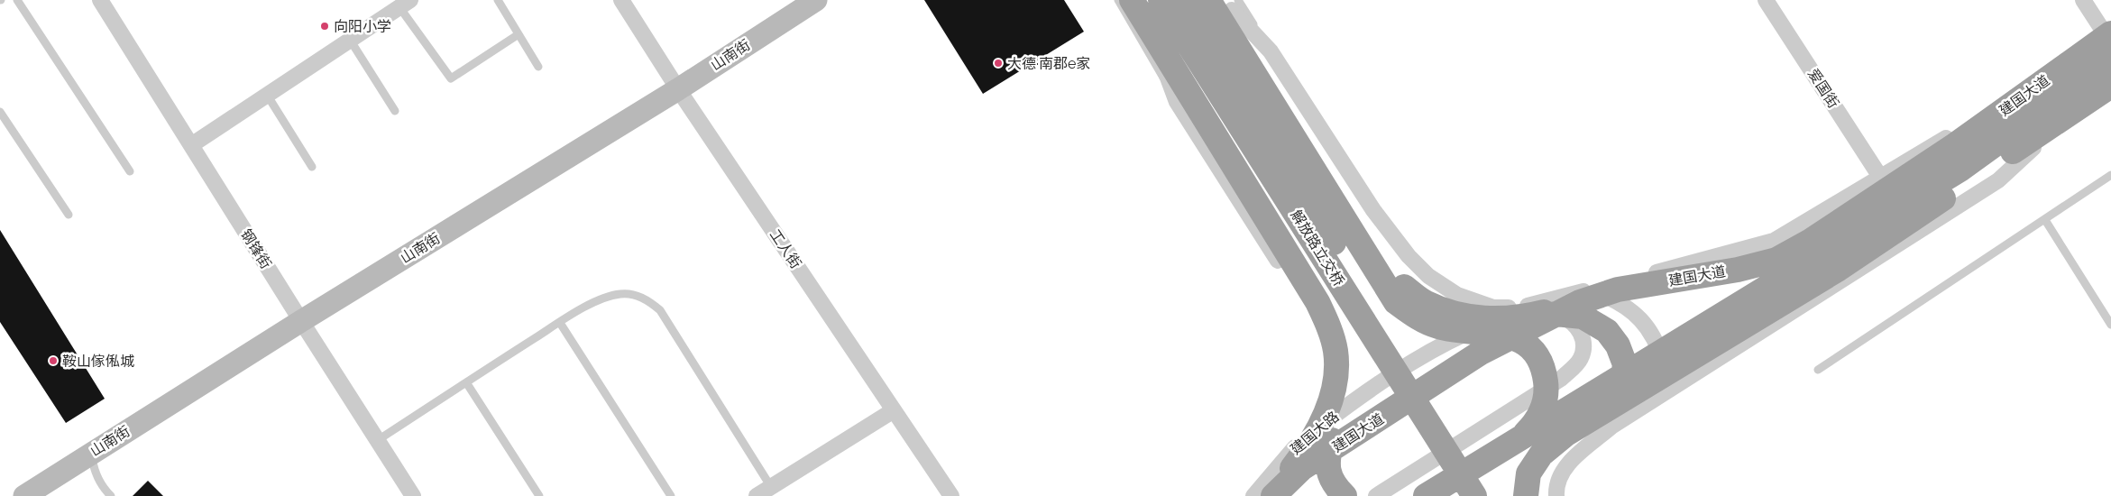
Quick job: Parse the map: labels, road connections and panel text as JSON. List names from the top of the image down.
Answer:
{
  "streets": {
    "highway": ["建国大道", "解放路立交桥"],
    "main road": ["山南街"],
    "street": [
      "爱国街",
      "钢锋街",
      "工人街",
      "建国大路"
    ]
  },
  "crossings": [
    ["山南街", "钢锋街"],
    ["山南街", "工人街"],
    ["建国大道", "建国大路"]
  ],
  "places": ["向阳小学", "大德·南郡e家", "鞍山傢俬城"]
}
